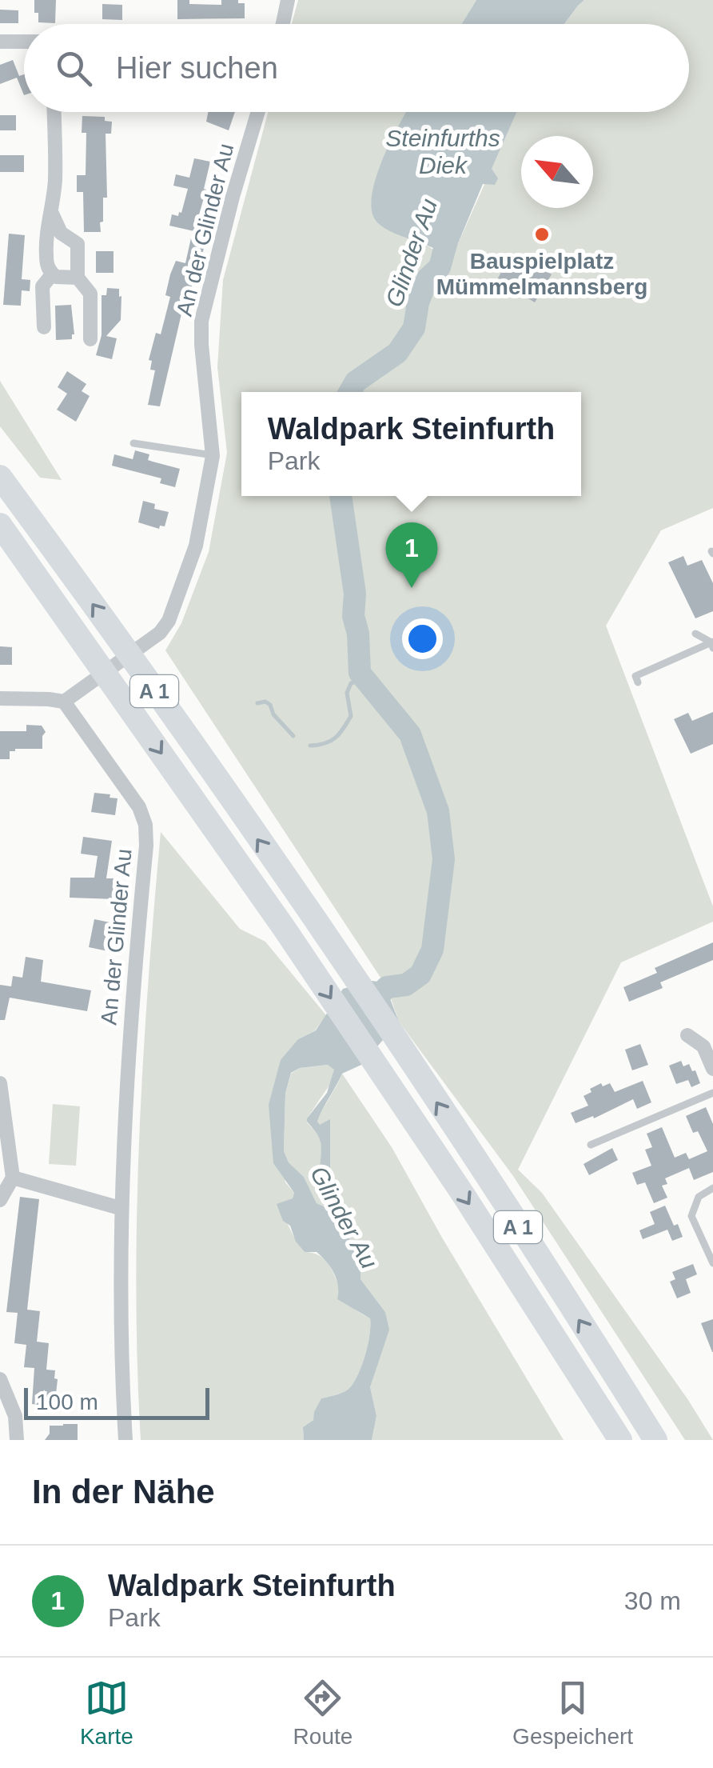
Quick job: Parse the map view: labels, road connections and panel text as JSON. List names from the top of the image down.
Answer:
{
  "streets": {
    "highway": ["A 1"],
    "street": ["An der Glinder Au"]
  },
  "water": ["Steinfurths Diek", "Glinder Au"],
  "places": ["Bauspielplatz Mümmelmannsberg"],
  "scale_bar": "100 m",
  "north": "top left",
  "page": {
    "search": "Hier suchen",
    "popup": ["Waldpark Steinfurth", "Park"],
    "pins": "1",
    "scale": "100 m",
    "heading": "In der Nähe",
    "list": [
      {
        "mark": "1",
        "name": "Waldpark Steinfurth",
        "note": "Park",
        "value": "30 m"
      }
    ],
    "nav": ["Karte", "Route", "Gespeichert"]
  }
}
